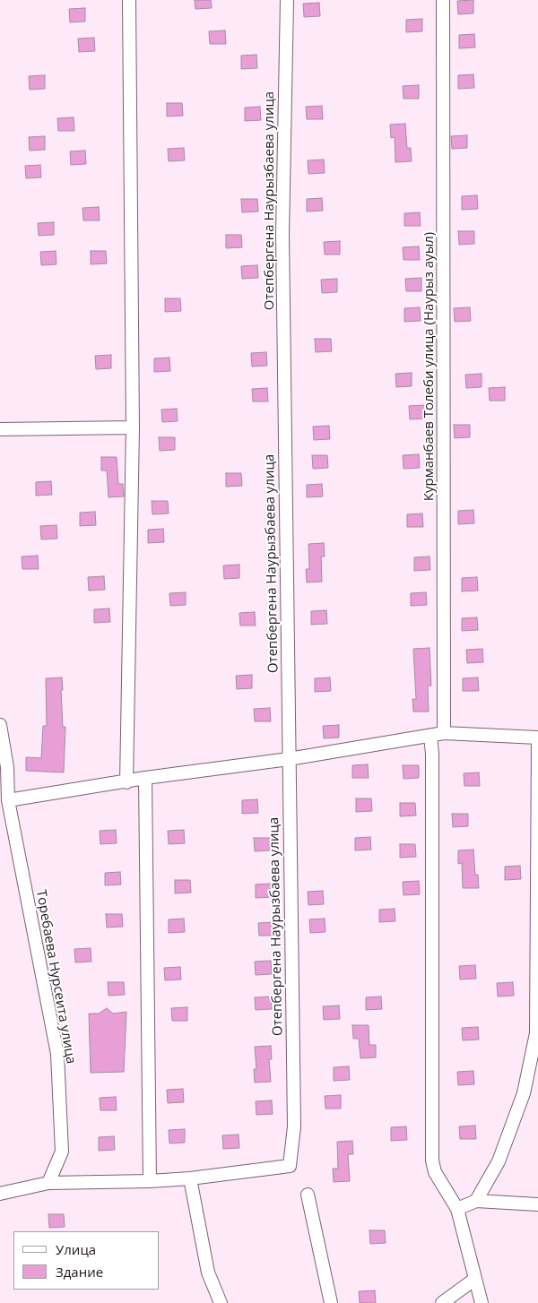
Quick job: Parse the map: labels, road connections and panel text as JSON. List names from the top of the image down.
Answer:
{
  "streets": {
    "street": ["Отепбергена Наурызбаева улица", "Курманбаев Толеби улица (Наурыз ауыл)", "Торебаева Нурсеита улица"]
  },
  "legend": ["Улица", "Здание"]
}
